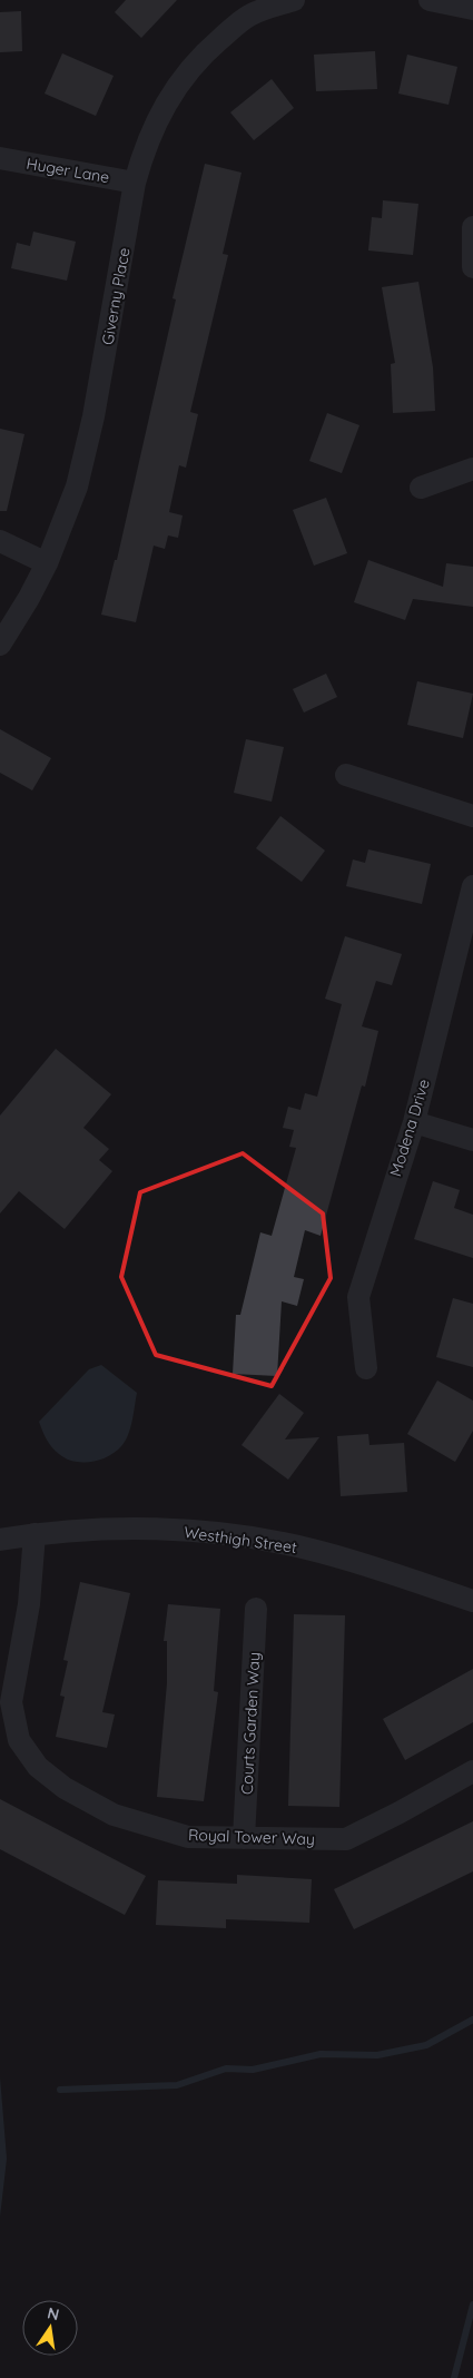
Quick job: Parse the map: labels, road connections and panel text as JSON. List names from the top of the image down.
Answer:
{
  "streets": {
    "street": [
      "Huger Lane",
      "Giverny Place",
      "Modena Drive",
      "Westhigh Street",
      "Courts Garden Way",
      "Royal Tower Way"
    ]
  },
  "crossings": [
    ["Huger Lane", "Giverny Place"],
    ["Westhigh Street", "Royal Tower Way"],
    ["Courts Garden Way", "Royal Tower Way"]
  ],
  "north": "top"
}
